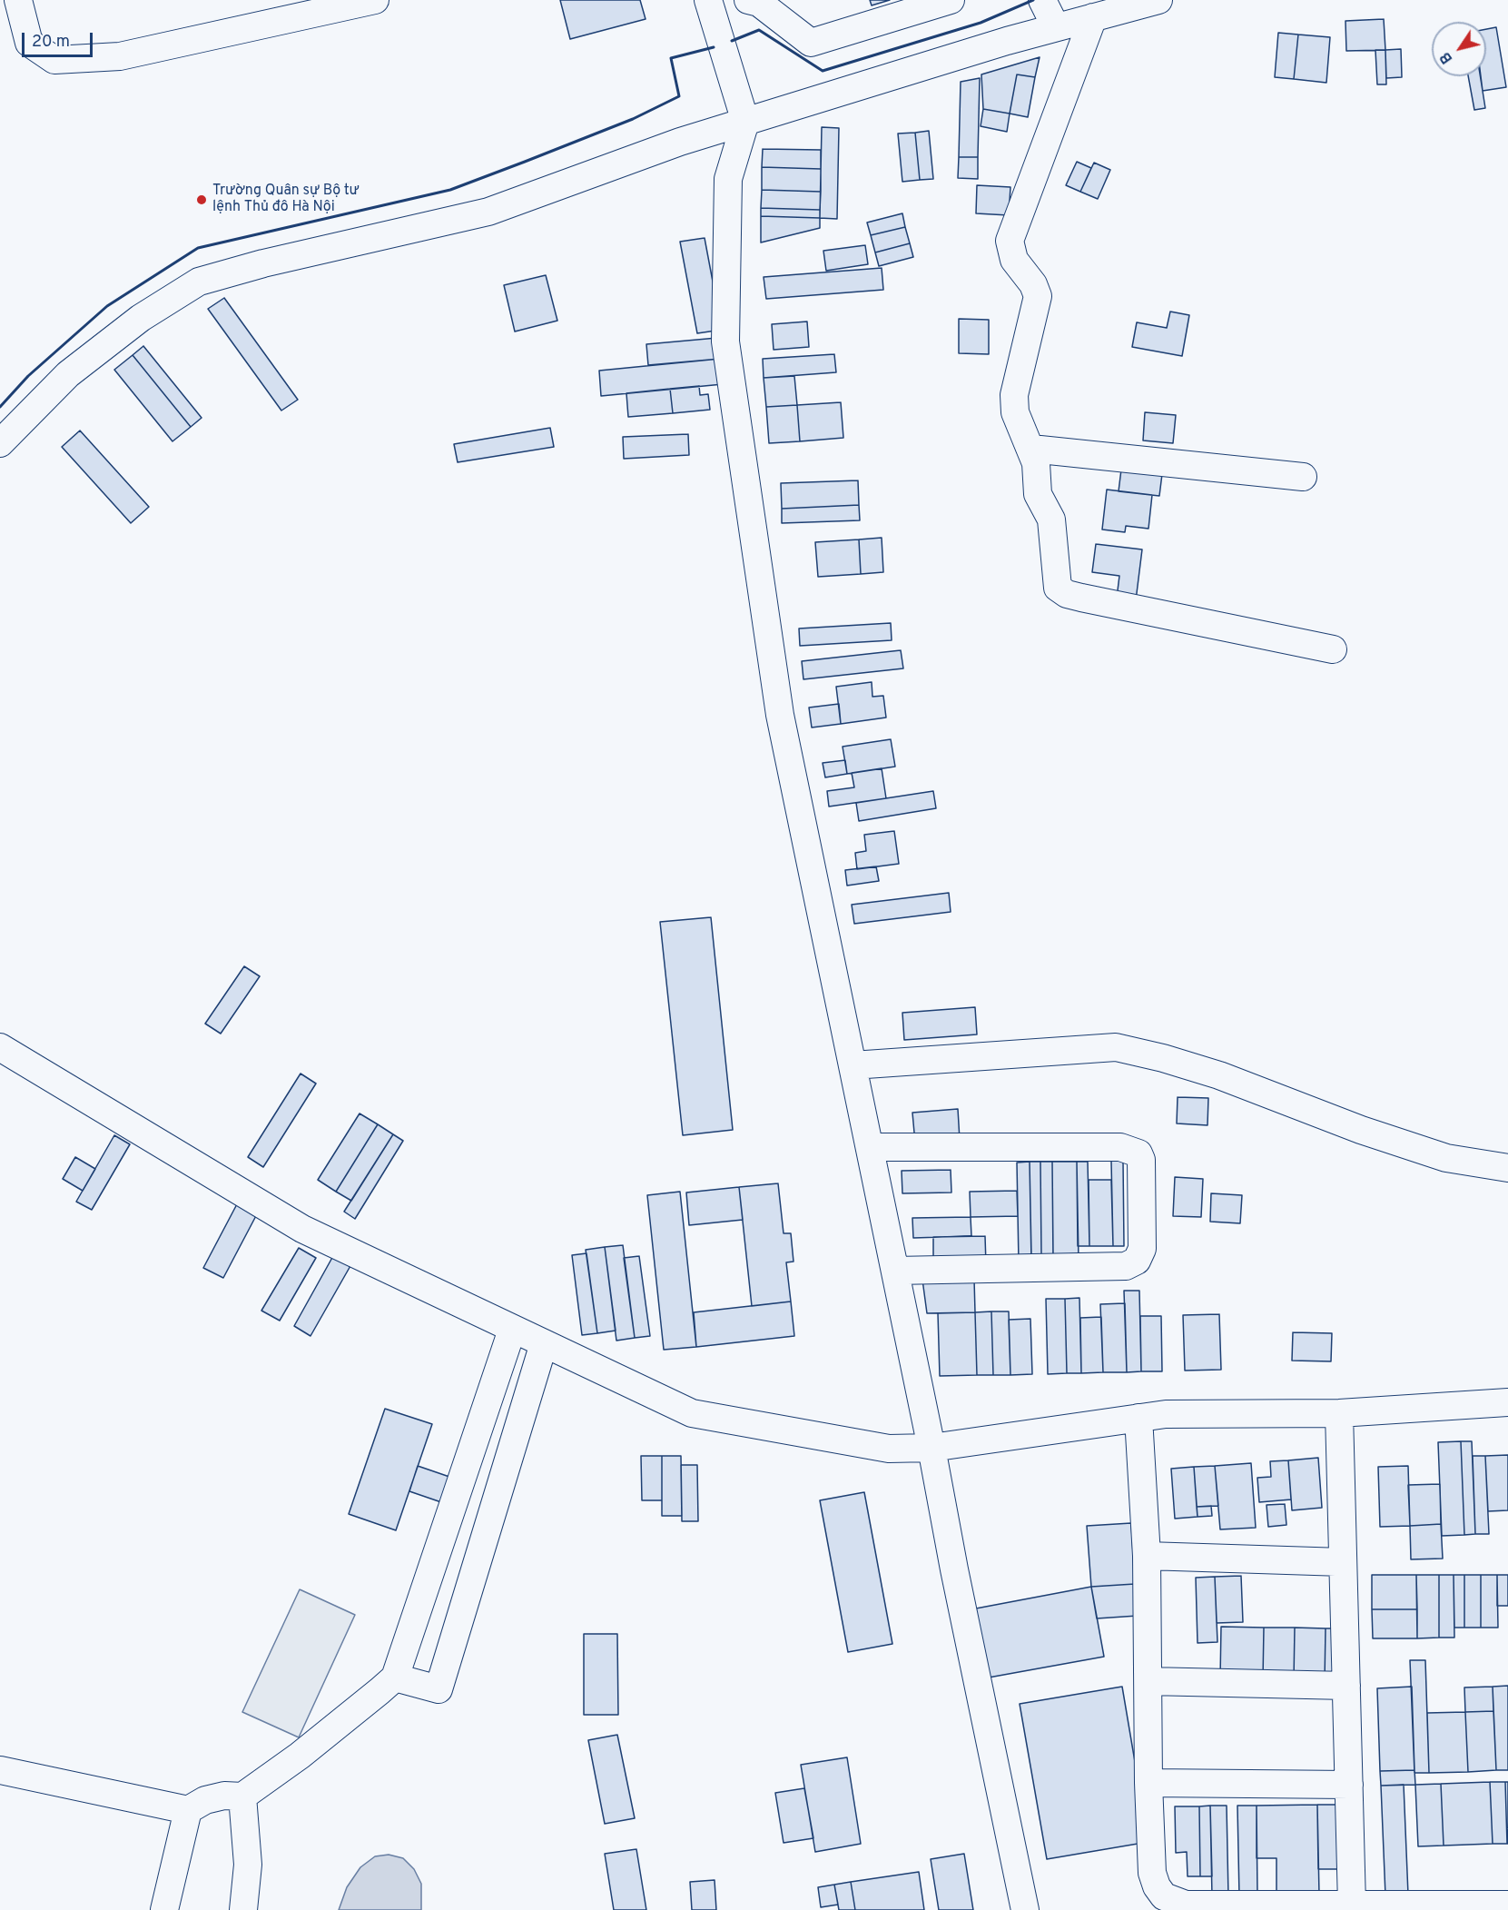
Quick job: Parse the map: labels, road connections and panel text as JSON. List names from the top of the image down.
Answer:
{
  "places": ["Trường Quân sự Bộ tư lệnh Thủ đô Hà Nội"],
  "scale_bar": "20 m",
  "north": "bottom left"
}
